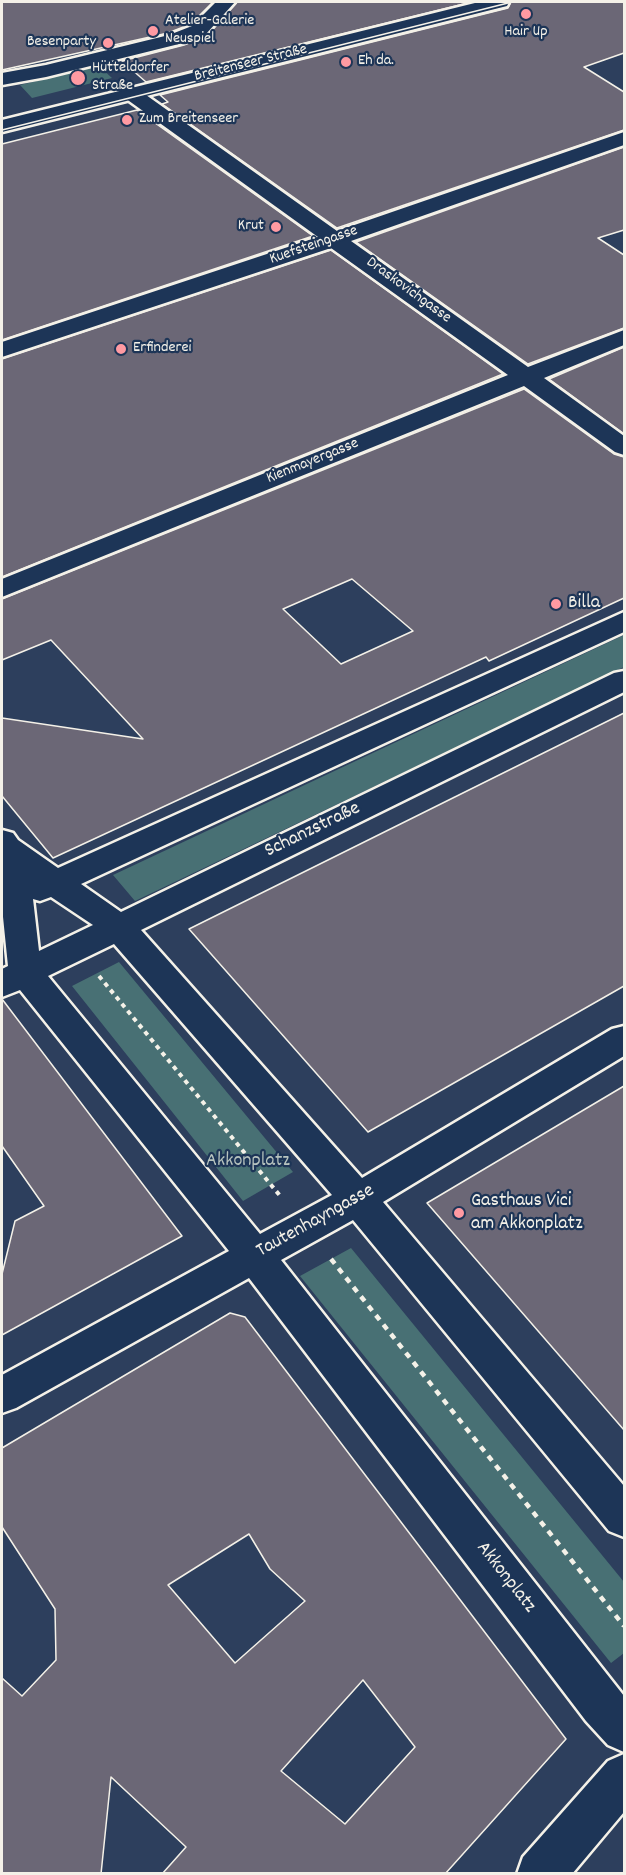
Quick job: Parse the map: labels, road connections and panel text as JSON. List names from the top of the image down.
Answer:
{
  "streets": {
    "street": [
      "Breitenseer Straße",
      "Kuefsteingasse",
      "Draskovichgasse",
      "Kienmayergasse",
      "Schanzstraße",
      "Tautenhayngasse",
      "Akkonplatz"
    ]
  },
  "crossings": [
    ["Breitenseer Straße", "Draskovichgasse"],
    ["Kuefsteingasse", "Draskovichgasse"],
    ["Draskovichgasse", "Kienmayergasse"],
    ["Schanzstraße", "Akkonplatz"],
    ["Tautenhayngasse", "Akkonplatz"]
  ],
  "parks": ["Akkonplatz"],
  "places": [
    "Hair Up",
    "Atelier-Galerie Neuspiel",
    "Besenparty",
    "Eh da.",
    "Hütteldorfer Straße",
    "Zum Breitenseer",
    "Krut",
    "Erfinderei",
    "Billa",
    "Gasthaus Vici am Akkonplatz"
  ]
}
